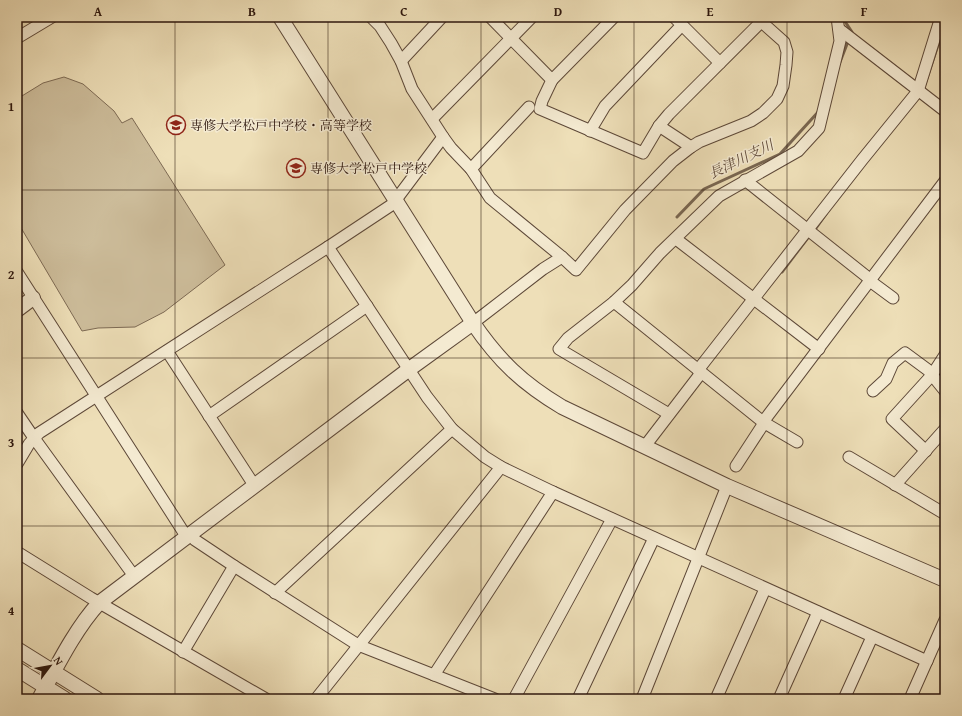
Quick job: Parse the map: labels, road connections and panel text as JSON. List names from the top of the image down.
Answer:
{
  "water": ["長津川支川"],
  "places": {
    "school or university": ["専修大学松戸中学校・高等学校", "専修大学松戸中学校"]
  },
  "north": "top right",
  "grid": {
    "columns": [
      "A",
      "B",
      "C",
      "D",
      "E",
      "F"
    ],
    "rows": [
      "1",
      "2",
      "3",
      "4"
    ]
  }
}
